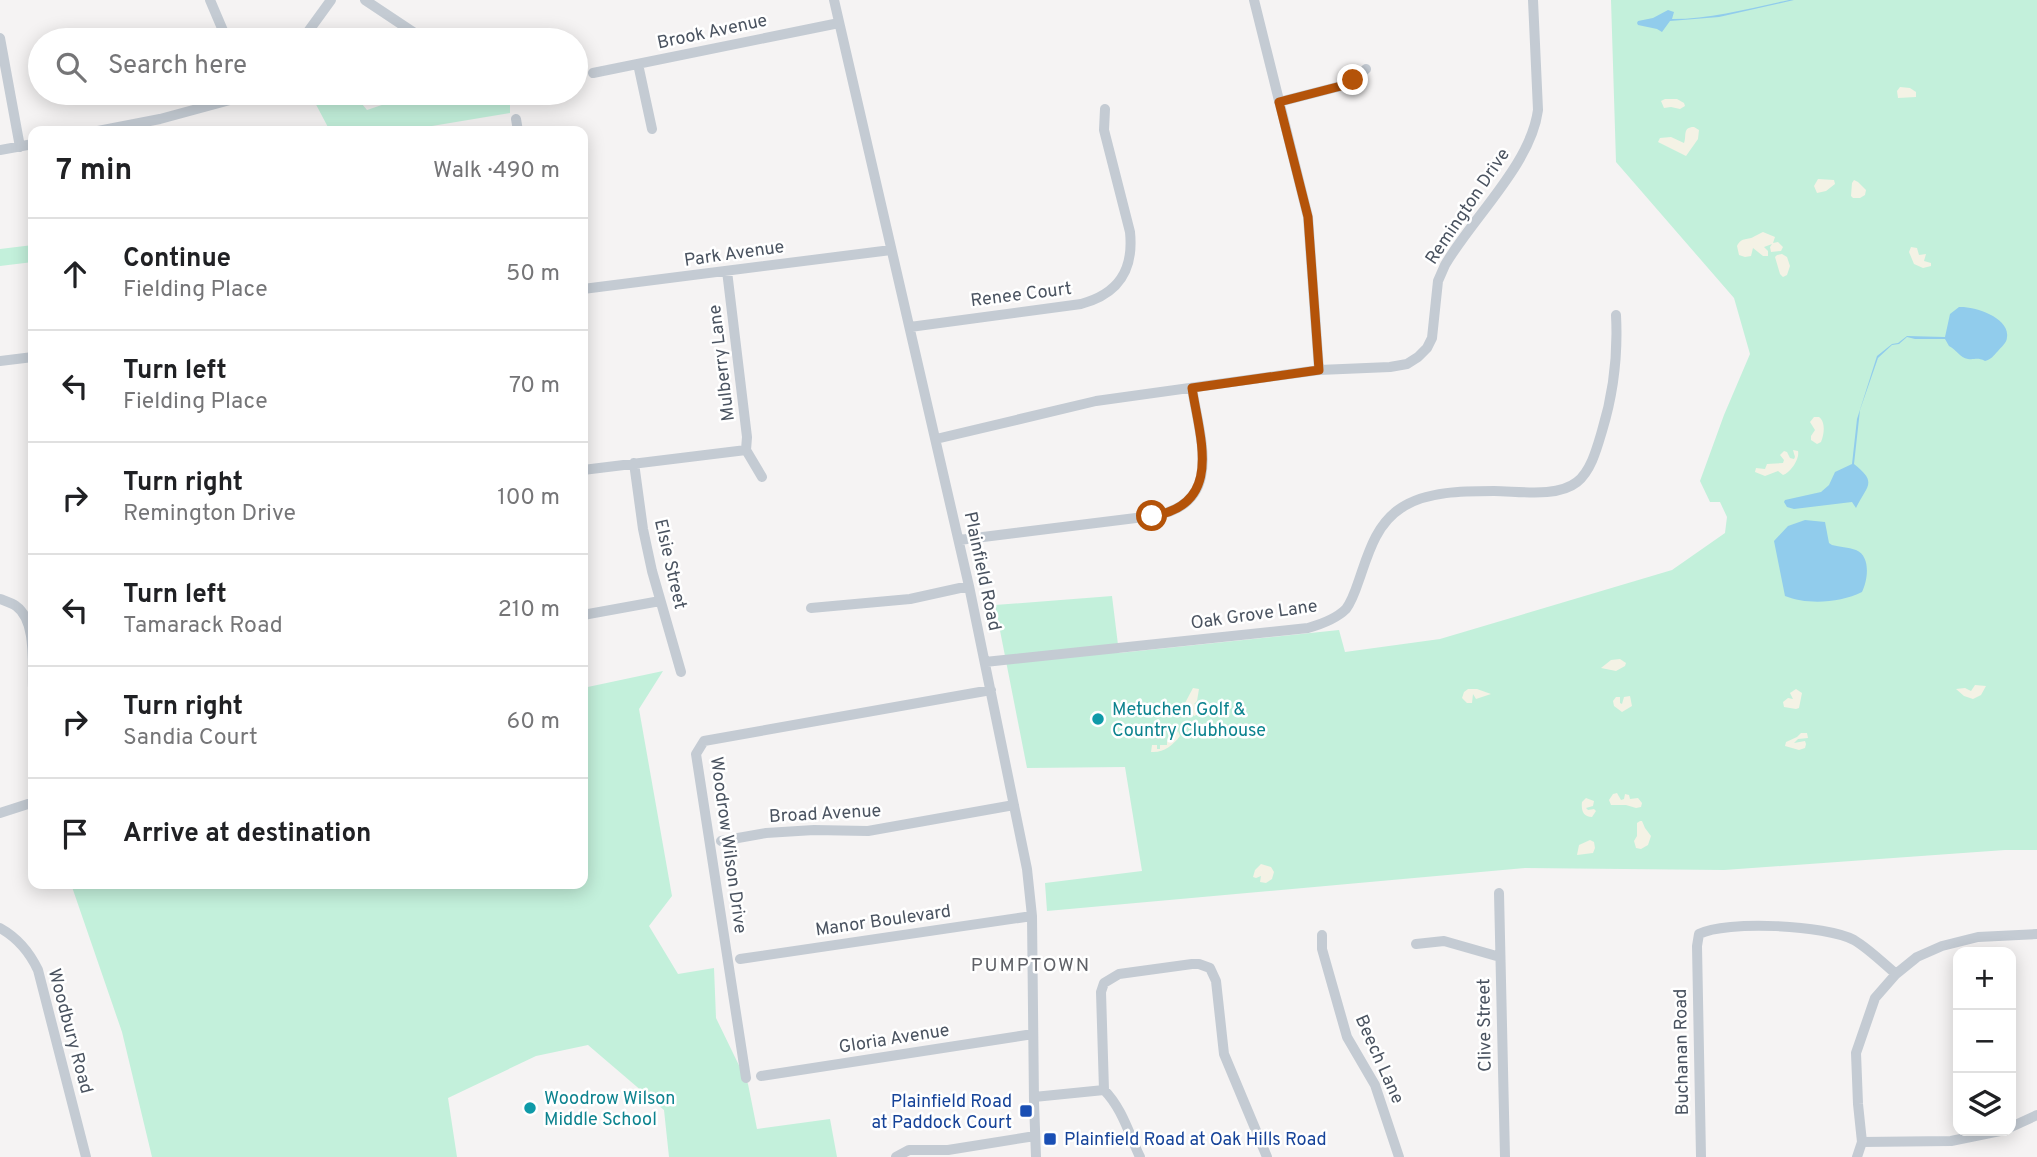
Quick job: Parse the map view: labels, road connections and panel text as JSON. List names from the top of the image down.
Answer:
{
  "streets": {
    "street": [
      "Brook Avenue",
      "Remington Drive",
      "Park Avenue",
      "Renee Court",
      "Mulberry Lane",
      "Elsie Street",
      "Plainfield Road",
      "Oak Grove Lane",
      "Broad Avenue",
      "Woodrow Wilson Drive",
      "Manor Boulevard",
      "Clive Street",
      "Woodbury Road",
      "Gloria Avenue",
      "Buchanan Road",
      "Beech Lane"
    ]
  },
  "crossings": [
    ["Brook Avenue", "Plainfield Road"],
    ["Remington Drive", "Plainfield Road"],
    ["Park Avenue", "Mulberry Lane"],
    ["Park Avenue", "Plainfield Road"],
    ["Renee Court", "Plainfield Road"],
    ["Plainfield Road", "Oak Grove Lane"],
    ["Plainfield Road", "Broad Avenue"],
    ["Plainfield Road", "Woodrow Wilson Drive"],
    ["Plainfield Road", "Manor Boulevard"],
    ["Plainfield Road", "Gloria Avenue"]
  ],
  "districts": ["PUMPTOWN"],
  "places": {
    "other": ["Metuchen Golf & Country Clubhouse", "Woodrow Wilson Middle School"],
    "transit": ["Plainfield Road at Paddock Court", "Plainfield Road at Oak Hills Road"]
  },
  "page": {
    "search": "Search here",
    "heading": ["7 min", "Walk · 490 m"],
    "list": [
      ["Continue", "Fielding Place", "50 m"],
      ["Turn left", "Fielding Place", "70 m"],
      ["Turn right", "Remington Drive", "100 m"],
      ["Turn left", "Tamarack Road", "210 m"],
      ["Turn right", "Sandia Court", "60 m"],
      "Arrive at destination"
    ],
    "map_buttons": ["+", "−"]
  }
}
